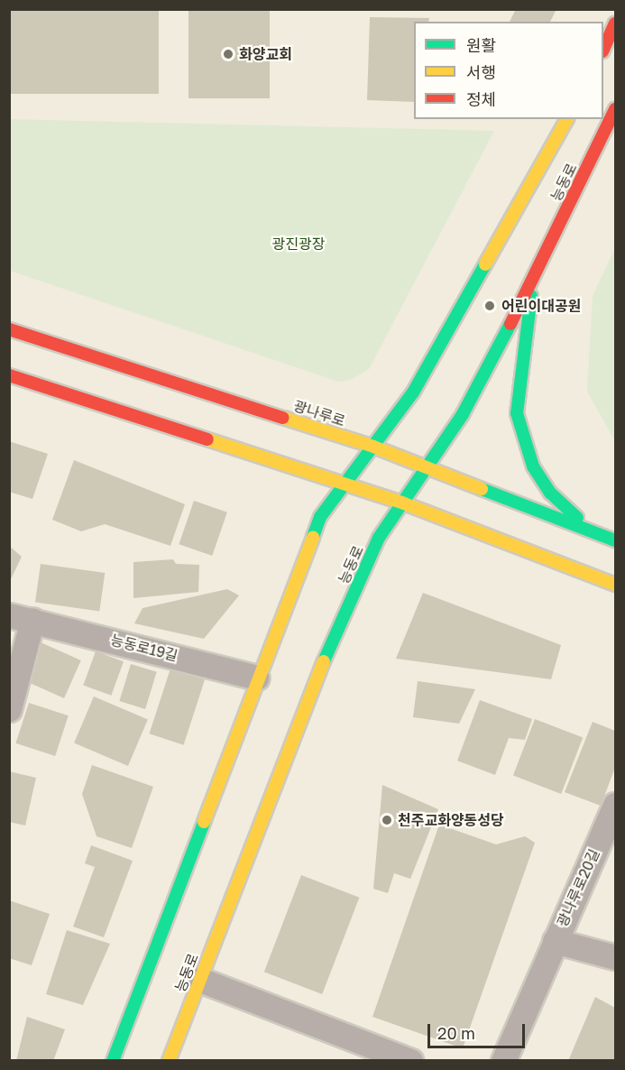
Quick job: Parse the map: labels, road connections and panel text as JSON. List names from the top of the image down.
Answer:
{
  "streets": {
    "main road": ["능동로", "광나루로"],
    "street": ["능동로19길", "광나루로20길"]
  },
  "crossings": [
    ["능동로", "광나루로"],
    ["능동로", "능동로19길"]
  ],
  "parks": ["광진광장"],
  "places": ["화양교회", "어린이대공원", "천주교화양동성당"],
  "legend": ["원활", "서행", "정체"],
  "scale_bar": "20 m"
}
